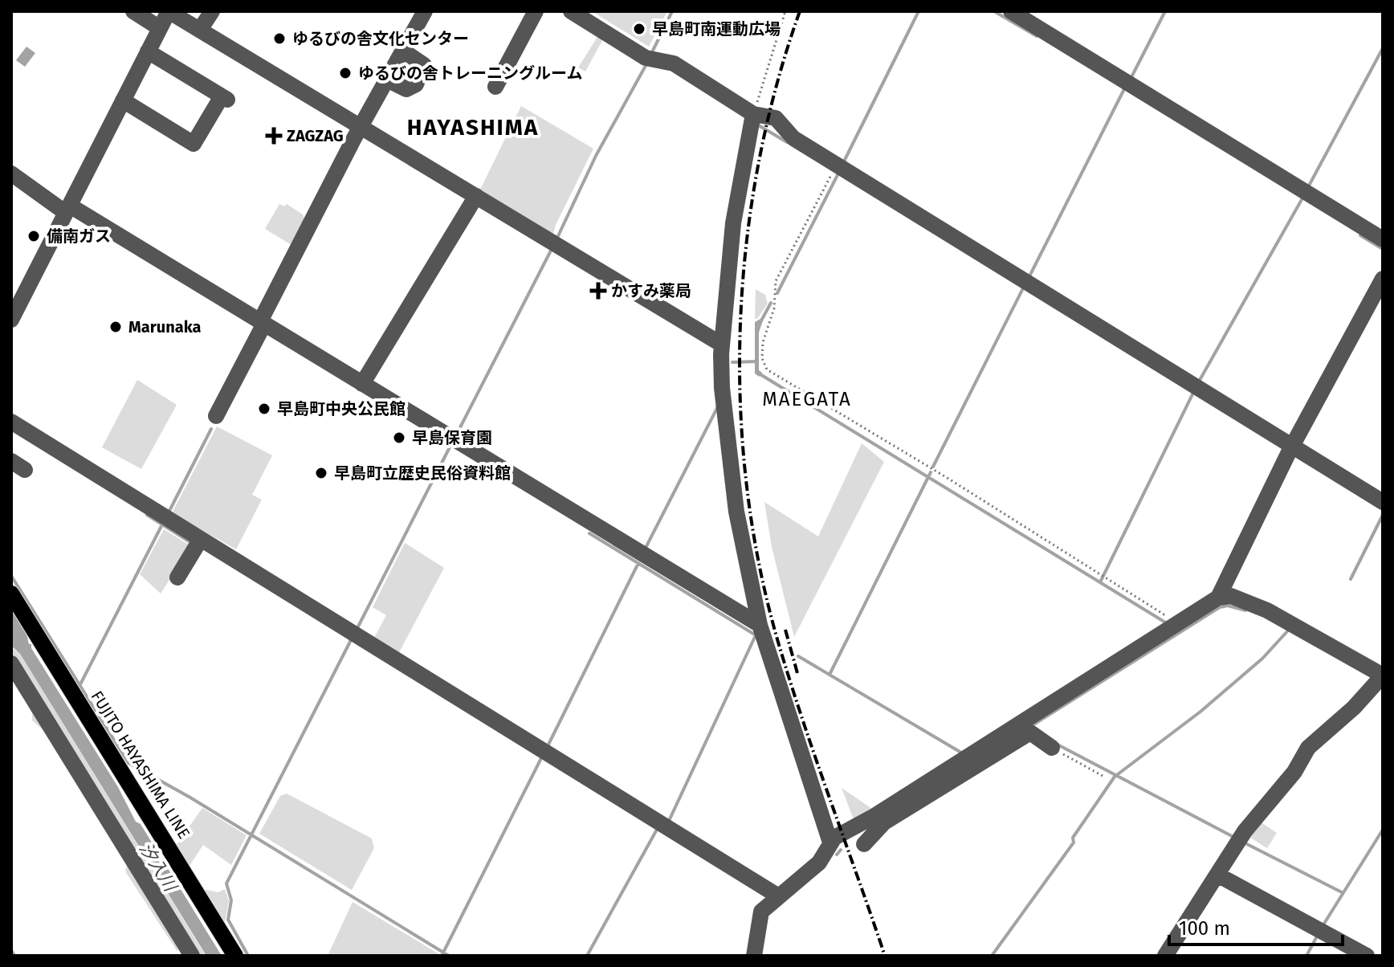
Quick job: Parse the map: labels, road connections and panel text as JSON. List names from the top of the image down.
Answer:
{
  "streets": {
    "main road": ["FUJITO HAYASHIMA LINE"]
  },
  "districts": ["HAYASHIMA", "MAEGATA"],
  "water": ["汐入川"],
  "places": {
    "other": [
      "早島町南運動広場",
      "ゆるびの舎文化センター",
      "ゆるびの舎トレーニングルーム",
      "備南ガス",
      "Marunaka",
      "早島町中央公民館",
      "早島保育園",
      "早島町立歴史民俗資料館"
    ],
    "health": ["ZAGZAG", "かすみ薬局"]
  },
  "scale_bar": "100 m"
}
